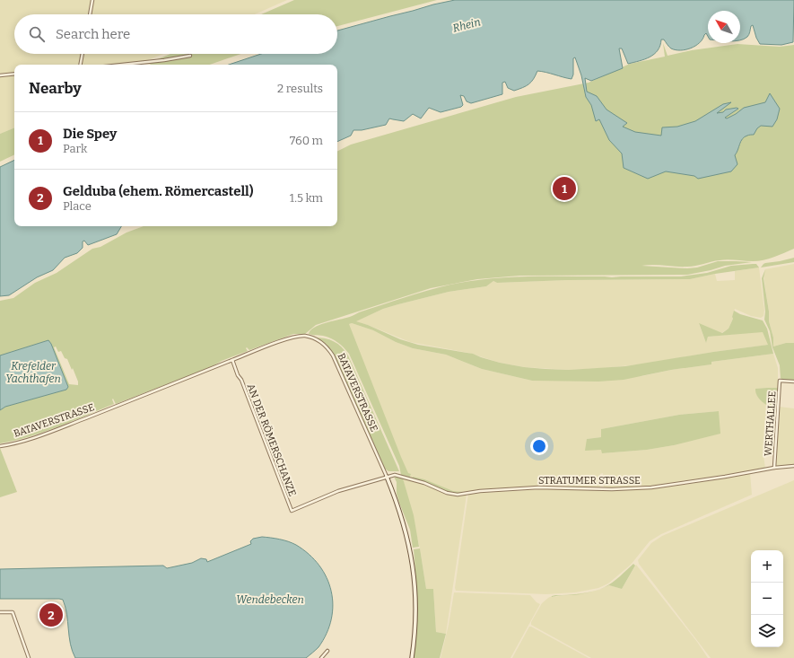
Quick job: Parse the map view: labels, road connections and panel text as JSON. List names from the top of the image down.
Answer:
{
  "streets": {
    "street": [
      "BATAVERSTRASSE",
      "WERTHALLEE",
      "AN DER RÖMERSCHANZE",
      "STRATUMER STRASSE"
    ]
  },
  "crossings": [
    ["BATAVERSTRASSE", "AN DER RÖMERSCHANZE"],
    ["BATAVERSTRASSE", "STRATUMER STRASSE"],
    ["WERTHALLEE", "STRATUMER STRASSE"],
    ["AN DER RÖMERSCHANZE", "STRATUMER STRASSE"]
  ],
  "water": ["Rhein", "Krefelder Yachthafen", "Wendebecken"],
  "north": "top left",
  "page": {
    "search": "Search here",
    "heading": ["Nearby", "2 results"],
    "list": [
      {
        "mark": "1",
        "name": "Die Spey",
        "note": "Park",
        "value": "760 m"
      },
      {
        "mark": "2",
        "name": "Gelduba (ehem. Römercastell)",
        "note": "Place",
        "value": "1.5 km"
      }
    ],
    "pins": ["1", "2"],
    "map_buttons": ["+", "−"]
  }
}
